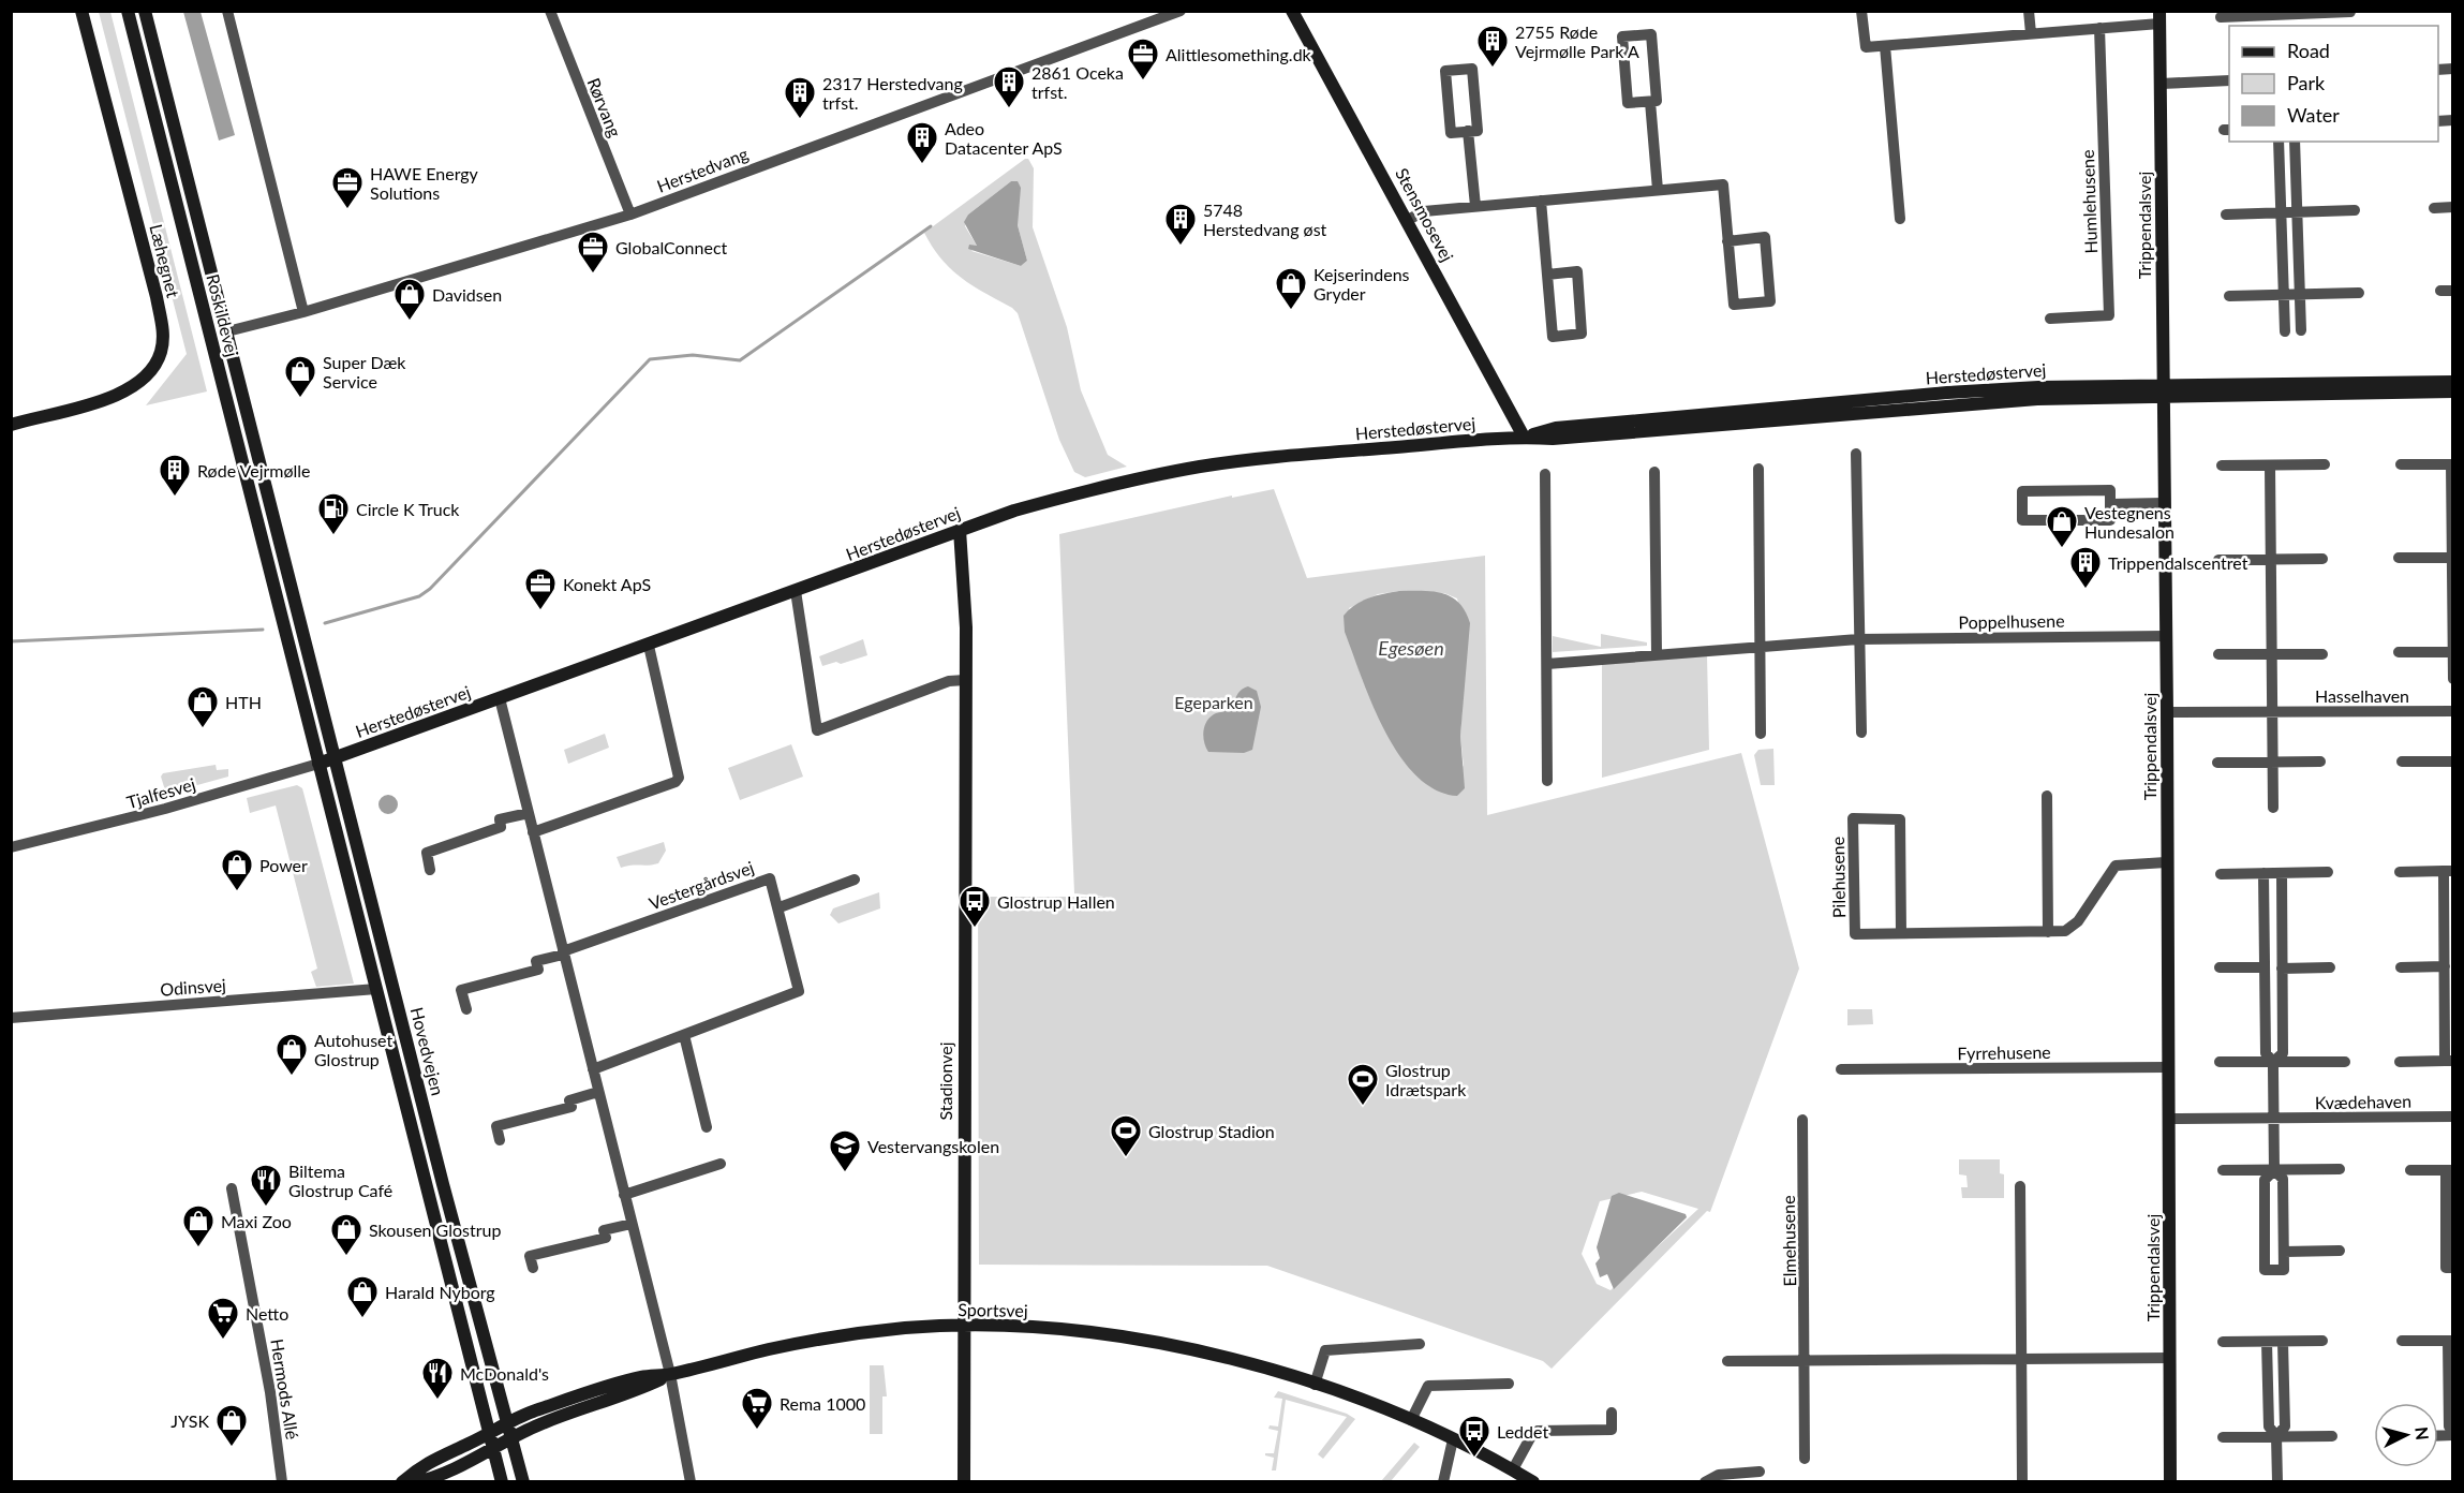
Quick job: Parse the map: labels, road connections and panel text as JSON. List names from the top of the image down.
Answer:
{
  "streets": {
    "street": [
      "Rørvang",
      "Herstedvang",
      "Humlehusene",
      "Stensmosevej",
      "Trippendalsvej",
      "Læhegnet",
      "Roskildevej",
      "Herstedøstervej",
      "Poppelhusene",
      "Hasselhaven",
      "Tjalfesvej",
      "Pilehusene",
      "Vestergårdsvej",
      "Odinsvej",
      "Hovedvejen",
      "Fyrrehusene",
      "Stadionvej",
      "Kvædehaven",
      "Elmehusene",
      "Sportsvej",
      "Hermods Allé"
    ]
  },
  "crossings": [
    ["Rørvang", "Herstedvang"],
    ["Herstedvang", "Roskildevej"],
    ["Stensmosevej", "Herstedøstervej"],
    ["Trippendalsvej", "Herstedøstervej"],
    ["Trippendalsvej", "Poppelhusene"],
    ["Trippendalsvej", "Hasselhaven"],
    ["Trippendalsvej", "Pilehusene"],
    ["Trippendalsvej", "Fyrrehusene"],
    ["Trippendalsvej", "Kvædehaven"],
    ["Roskildevej", "Hovedvejen"],
    ["Herstedøstervej", "Tjalfesvej"],
    ["Herstedøstervej", "Hovedvejen"],
    ["Herstedøstervej", "Stadionvej"],
    ["Tjalfesvej", "Hovedvejen"],
    ["Odinsvej", "Hovedvejen"],
    ["Hovedvejen", "Sportsvej"],
    ["Stadionvej", "Sportsvej"]
  ],
  "water": ["Egesøen"],
  "parks": ["Egeparken"],
  "places": {
    "building": [
      "2755 Røde Vejrmølle Park A",
      "2861 Oceka trfst.",
      "2317 Herstedvang trfst.",
      "Adeo Datacenter ApS",
      "5748 Herstedvang øst",
      "Røde Vejrmølle",
      "Trippendalscentret"
    ],
    "office": [
      "Alittlesomething.dk",
      "HAWE Energy Solutions",
      "GlobalConnect",
      "Konekt ApS"
    ],
    "shop": [
      "Kejserindens Gryder",
      "Davidsen",
      "Super Dæk Service",
      "Vestegnens Hundesalon",
      "HTH",
      "Power",
      "Autohuset Glostrup",
      "Maxi Zoo",
      "Skousen Glostrup",
      "Harald Nyborg",
      "JYSK"
    ],
    "fuel station": ["Circle K Truck"],
    "bus stop": ["Glostrup Hallen", "Leddet"],
    "sports": ["Glostrup Idrætspark", "Glostrup Stadion"],
    "school or university": ["Vestervangskolen"],
    "restaurant": ["Biltema Glostrup Café", "McDonald's"],
    "supermarket": ["Netto", "Rema 1000"]
  },
  "legend": ["Road", "Park", "Water"],
  "north": "right"
}
